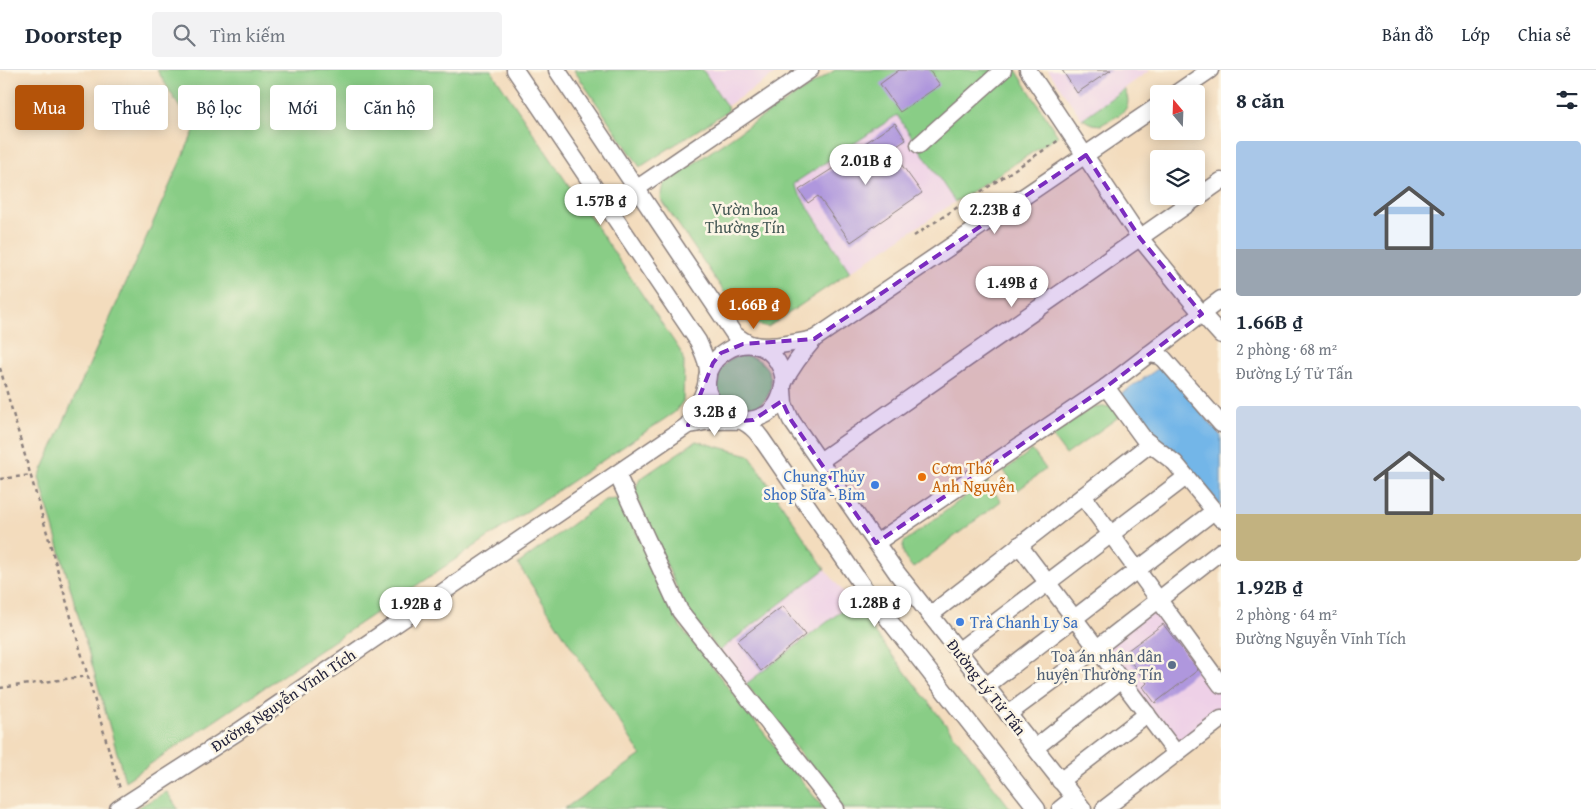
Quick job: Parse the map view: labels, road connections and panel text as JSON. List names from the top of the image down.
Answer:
{
  "streets": {
    "street": ["Đường Lý Tử Tấn", "Đường Nguyễn Vĩnh Tích"]
  },
  "parks": ["Vườn hoa Thường Tín"],
  "places": [
    "Cơm Thố Anh Nguyễn",
    "Chung Thủy Shop Sữa - Bỉm",
    "Trà Chanh Ly Sa",
    "Toà án nhân dân huyện Thường Tín"
  ],
  "north": "top",
  "page": {
    "header": "Doorstep",
    "search": "Tìm kiếm",
    "nav": ["Bản đồ", "Lớp", "Chia sẻ"],
    "heading": "8 căn",
    "chip": [
      "Mua",
      "Thuê",
      "Bộ lọc",
      "Mới",
      "Căn hộ"
    ],
    "list": [
      {
        "name": "1.66B ₫",
        "note": "2 phòng · 68 m² · Đường Lý Tử Tấn"
      },
      {
        "name": "1.92B ₫",
        "note": "2 phòng · 64 m² · Đường Nguyễn Vĩnh Tích"
      }
    ],
    "price": [
      "2.01B ₫",
      "1.57B ₫",
      "2.23B ₫",
      "1.49B ₫",
      "1.66B ₫",
      "3.2B ₫",
      "1.28B ₫",
      "1.92B ₫"
    ]
  }
}
